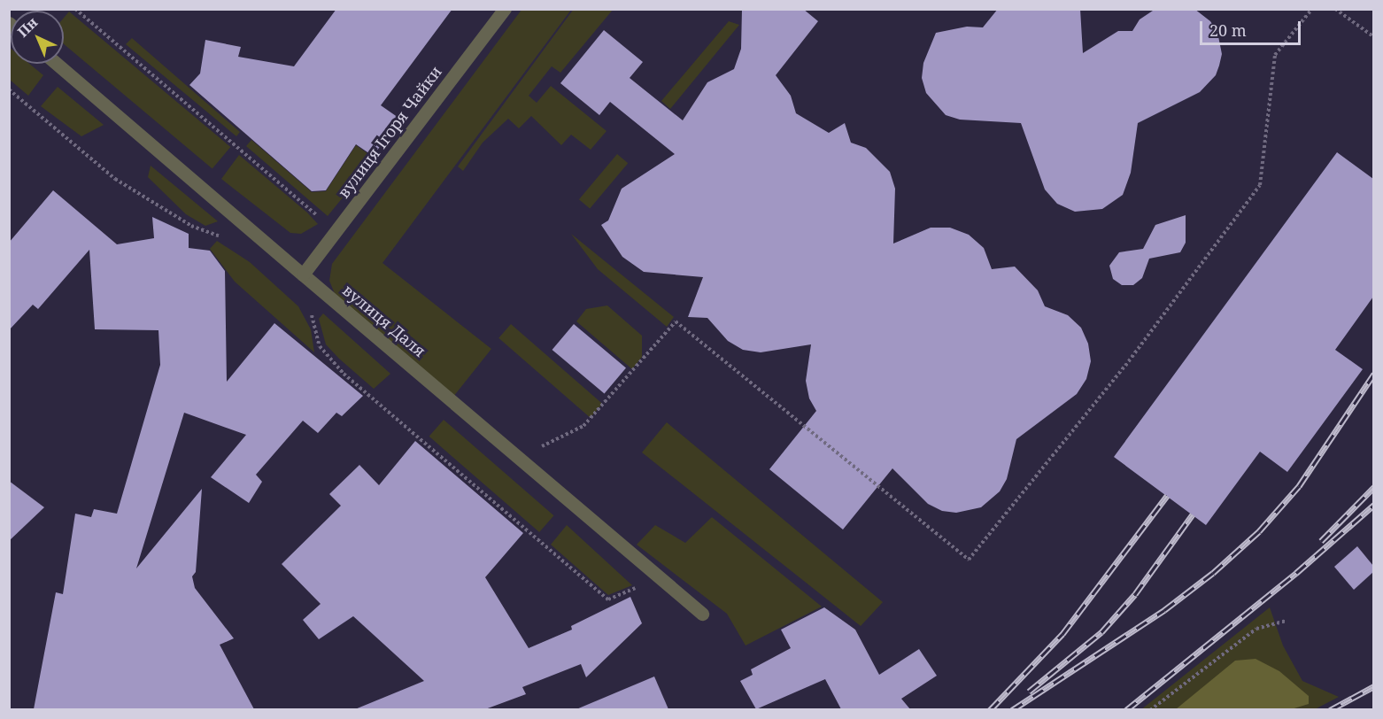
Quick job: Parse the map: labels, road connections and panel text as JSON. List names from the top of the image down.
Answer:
{
  "streets": {
    "street": ["вулиця Ігоря Чайки", "вулиця Даля"]
  },
  "crossings": [
    ["вулиця Ігоря Чайки", "вулиця Даля"]
  ],
  "scale_bar": "20 m",
  "north": "top left"
}
